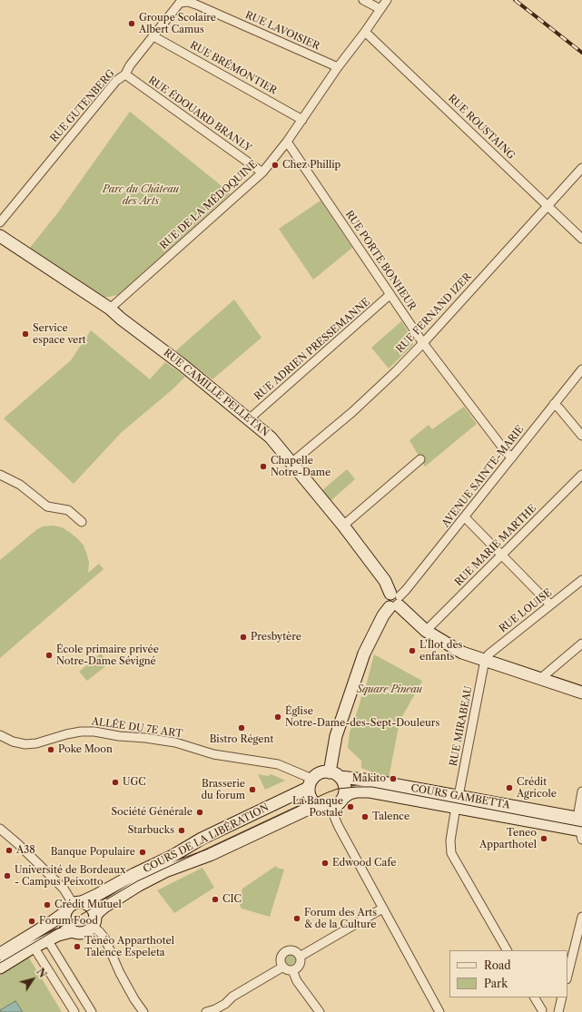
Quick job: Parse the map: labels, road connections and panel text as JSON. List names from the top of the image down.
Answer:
{
  "streets": {
    "main road": ["RUE CAMILLE PELLETAN", "COURS GAMBETTA", "COURS DE LA LIBÉRATION"],
    "street": [
      "RUE LAVOISIER",
      "RUE BRÉMONTIER",
      "RUE GUTENBERG",
      "RUE ÉDOUARD BRANLY",
      "RUE ROUSTAING",
      "RUE DE LA MÉDOQUINE",
      "RUE PORTE BONHEUR",
      "RUE FERNAND IZER",
      "RUE ADRIEN PRESSEMANNE",
      "AVENUE SAINTE-MARIE",
      "RUE MARIE MARTHE",
      "RUE LOUISE",
      "RUE MIRABEAU",
      "ALLÉE DU 7E ART"
    ]
  },
  "crossings": [
    ["RUE LAVOISIER", "RUE GUTENBERG"],
    ["RUE LAVOISIER", "RUE DE LA MÉDOQUINE"],
    ["RUE BRÉMONTIER", "RUE GUTENBERG"],
    ["RUE BRÉMONTIER", "RUE DE LA MÉDOQUINE"],
    ["RUE GUTENBERG", "RUE ÉDOUARD BRANLY"],
    ["RUE ÉDOUARD BRANLY", "RUE DE LA MÉDOQUINE"],
    ["RUE ROUSTAING", "RUE DE LA MÉDOQUINE"],
    ["RUE ROUSTAING", "RUE FERNAND IZER"],
    ["RUE DE LA MÉDOQUINE", "RUE PORTE BONHEUR"],
    ["RUE DE LA MÉDOQUINE", "RUE CAMILLE PELLETAN"],
    ["RUE PORTE BONHEUR", "RUE FERNAND IZER"],
    ["RUE PORTE BONHEUR", "RUE ADRIEN PRESSEMANNE"],
    ["RUE PORTE BONHEUR", "AVENUE SAINTE-MARIE"],
    ["RUE FERNAND IZER", "RUE CAMILLE PELLETAN"],
    ["RUE ADRIEN PRESSEMANNE", "RUE CAMILLE PELLETAN"],
    ["RUE CAMILLE PELLETAN", "AVENUE SAINTE-MARIE"],
    ["RUE LOUISE", "RUE MIRABEAU"],
    ["RUE MIRABEAU", "COURS GAMBETTA"],
    ["ALLÉE DU 7E ART", "COURS GAMBETTA"],
    ["ALLÉE DU 7E ART", "COURS DE LA LIBÉRATION"],
    ["COURS GAMBETTA", "COURS DE LA LIBÉRATION"]
  ],
  "parks": ["Parc du Château des Arts", "Square Pineau"],
  "places": [
    "Groupe Scolaire Albert Camus",
    "Chez Phillip",
    "Service espace vert",
    "Chapelle Notre-Dame",
    "Presbytère",
    "L'Îlot des enfants",
    "École primaire privée Notre-Dame Sévigné",
    "Église Notre-Dame-des-Sept-Douleurs",
    "Bistro Régent",
    "Poke Moon",
    "Makito",
    "UGC",
    "Crédit Agricole",
    "Brasserie du forum",
    "La Banque Postale",
    "Société Générale",
    "Talence",
    "Starbucks",
    "Teneo Apparthotel",
    "A38",
    "Banque Populaire",
    "Edwood Cafe",
    "Université de Bordeaux - Campus Peixotto",
    "CIC",
    "Crédit Mutuel",
    "Forum des Arts & de la Culture",
    "Forum Food",
    "Ténéo Apparthotel Talence Espeleta"
  ],
  "legend": ["Road", "Park"],
  "north": "top right"
}
